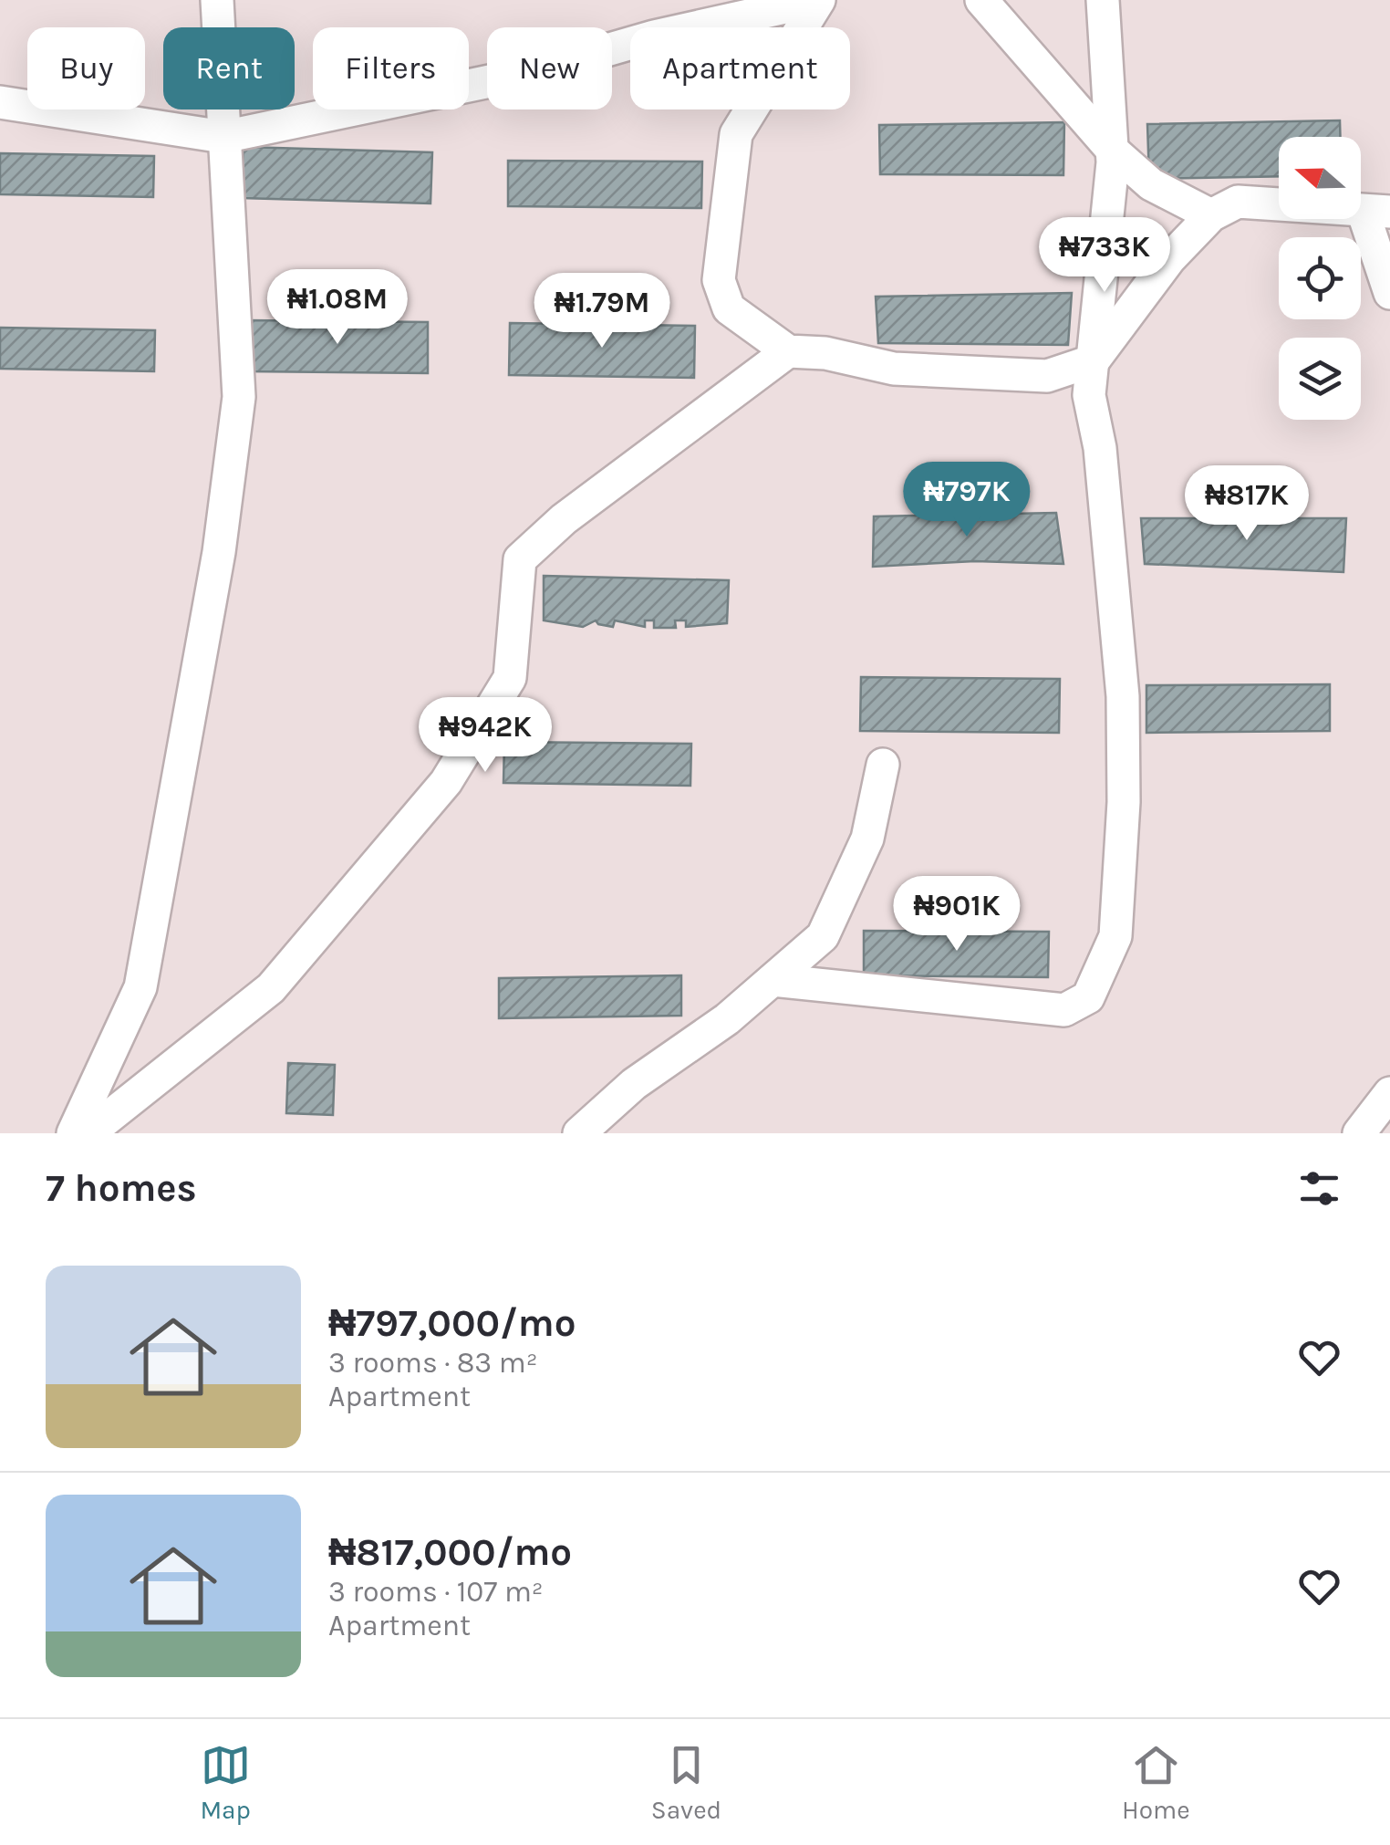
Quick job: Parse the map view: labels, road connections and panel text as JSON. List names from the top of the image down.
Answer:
{
  "north": "left",
  "page": {
    "chip": [
      "Buy",
      "Rent",
      "Filters",
      "New",
      "Apartment"
    ],
    "price": [
      "₦733K",
      "₦1.08M",
      "₦1.79M",
      "₦797K",
      "₦817K",
      "₦942K",
      "₦901K"
    ],
    "heading": "7 homes",
    "list": [
      {
        "name": "₦797,000/mo",
        "note": "3 rooms · 83 m² · Apartment"
      },
      {
        "name": "₦817,000/mo",
        "note": "3 rooms · 107 m² · Apartment"
      }
    ],
    "tabs": ["Map", "Saved", "Home"]
  }
}
